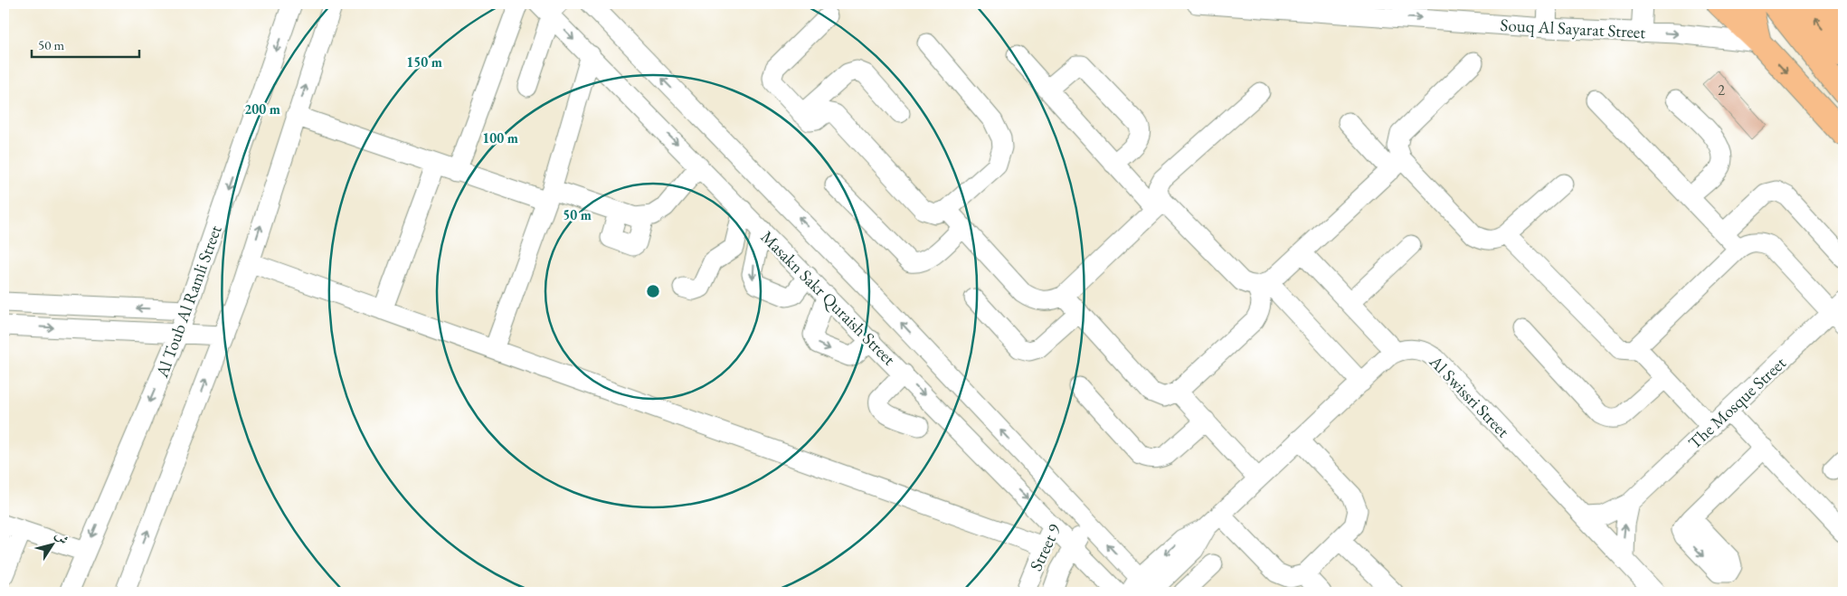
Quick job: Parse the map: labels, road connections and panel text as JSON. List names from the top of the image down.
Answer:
{
  "streets": {
    "street": [
      "Souq Al Sayarat Street",
      "Masakn Sakr Quraish Street",
      "Al Toub Al Ramli Street",
      "Al Swissri Street",
      "The Mosque Street",
      "Street 9"
    ]
  },
  "crossings": [
    ["Masakn Sakr Quraish Street", "Street 9"],
    ["Al Swissri Street", "The Mosque Street"]
  ],
  "one_way": ["Souq Al Sayarat Street"],
  "house_numbers": ["2"],
  "scale_bar": "50 m",
  "north": "top right",
  "rings": [
    "150 m",
    "200 m",
    "100 m",
    "50 m"
  ]
}
